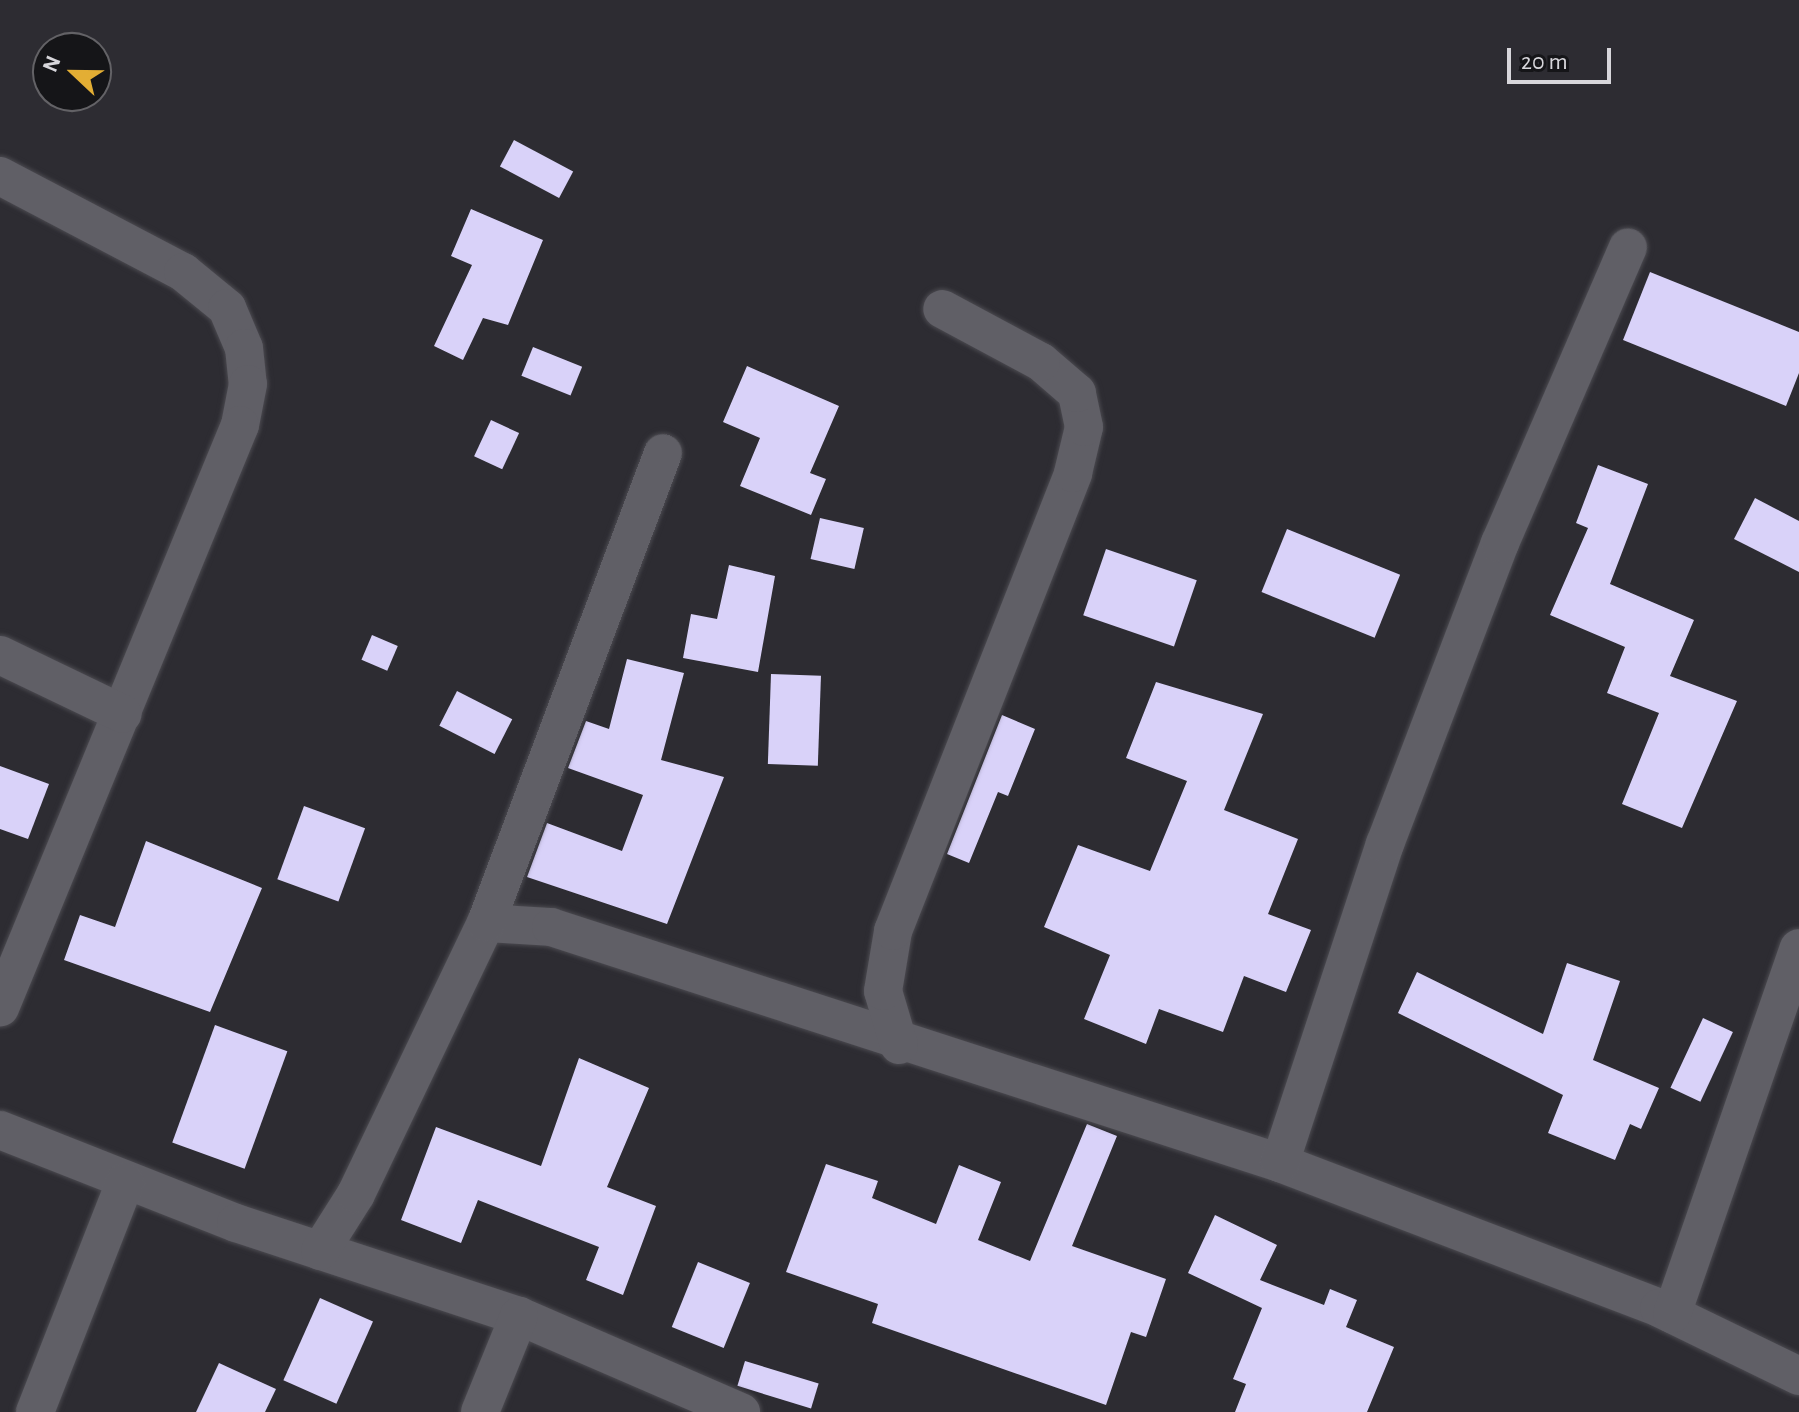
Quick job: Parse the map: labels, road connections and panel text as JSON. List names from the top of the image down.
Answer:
{
  "scale_bar": "20 m",
  "north": "left"
}
